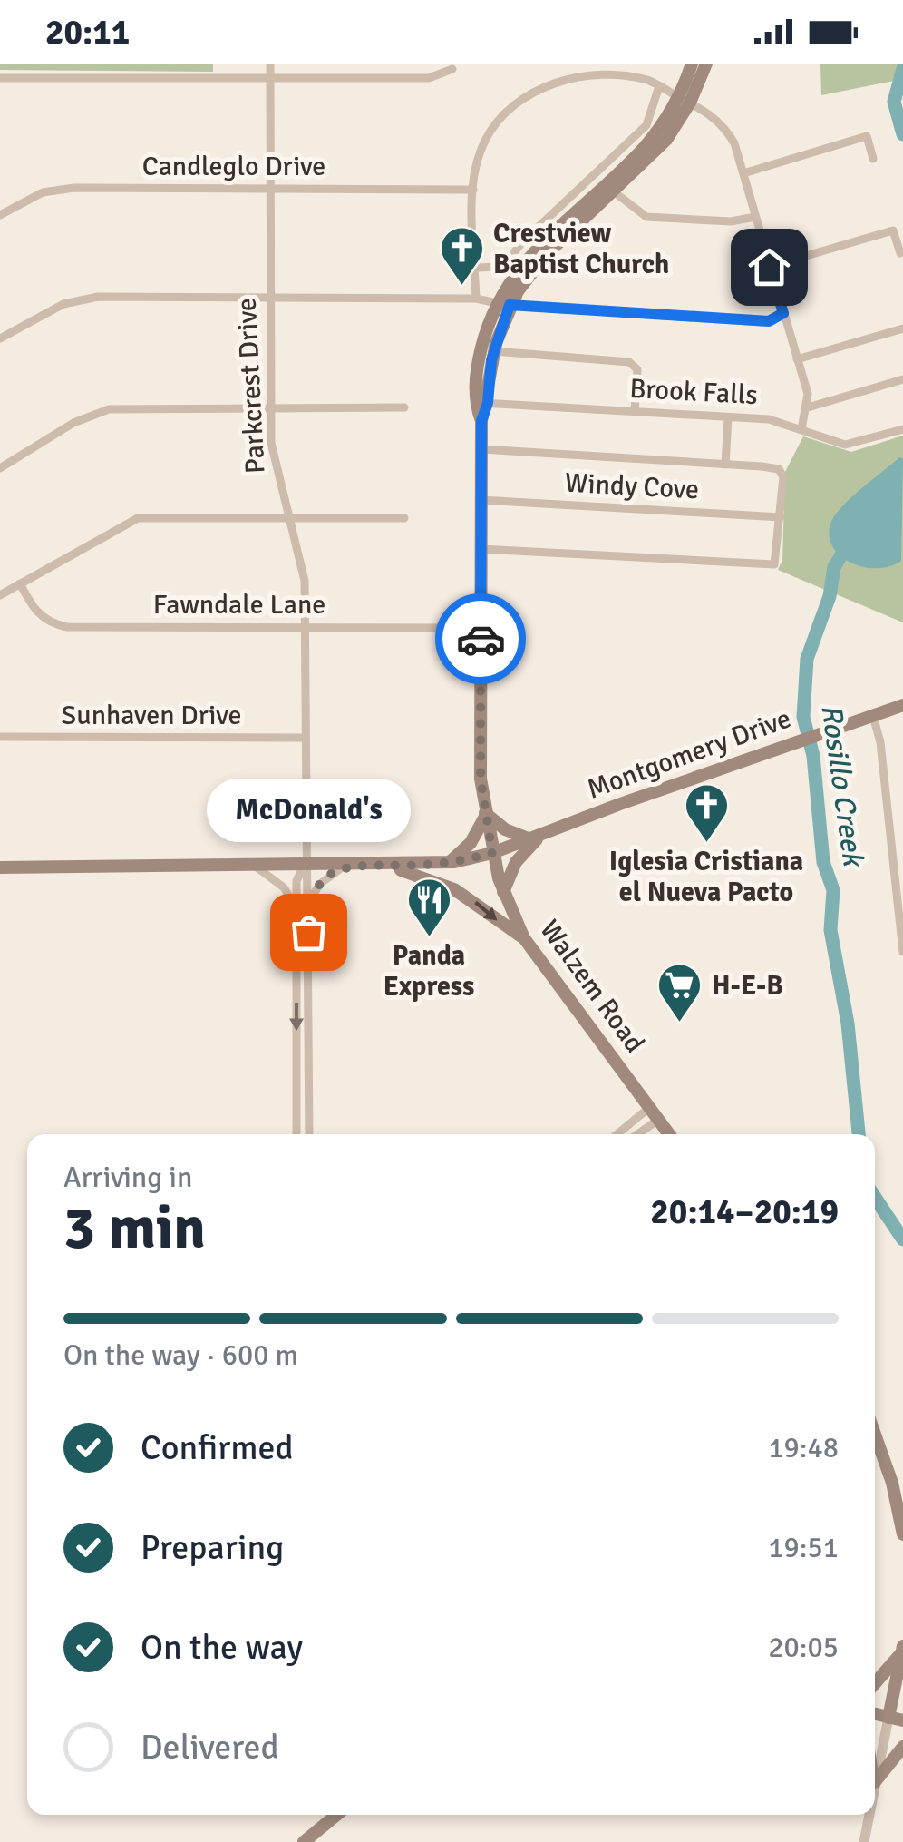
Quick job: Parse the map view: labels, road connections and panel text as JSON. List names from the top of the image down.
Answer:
{
  "streets": {
    "main road": ["Montgomery Drive", "Walzem Road"],
    "street": [
      "Candleglo Drive",
      "Parkcrest Drive",
      "Brook Falls",
      "Windy Cove",
      "Fawndale Lane",
      "Sunhaven Drive"
    ]
  },
  "crossings": [
    ["Candleglo Drive", "Parkcrest Drive"],
    ["Parkcrest Drive", "Fawndale Lane"],
    ["Parkcrest Drive", "Sunhaven Drive"],
    ["Brook Falls", "Walzem Road"],
    ["Windy Cove", "Walzem Road"],
    ["Fawndale Lane", "Walzem Road"],
    ["Montgomery Drive", "Walzem Road"]
  ],
  "water": ["Rosillo Creek"],
  "places": {
    "church": ["Crestview Baptist Church", "Iglesia Cristiana el Nueva Pacto"],
    "other": ["McDonald's"],
    "restaurant": ["Panda Express"],
    "supermarket": ["H-E-B"]
  },
  "page": {
    "status": "20:11",
    "bubble": "McDonald's",
    "heading": ["3 min", "Arriving in", "20:14–20:19"],
    "bar": "On the way · 600 m",
    "list": [
      ["Confirmed", "19:48"],
      ["Preparing", "19:51"],
      ["On the way", "20:05"],
      "Delivered"
    ]
  }
}
